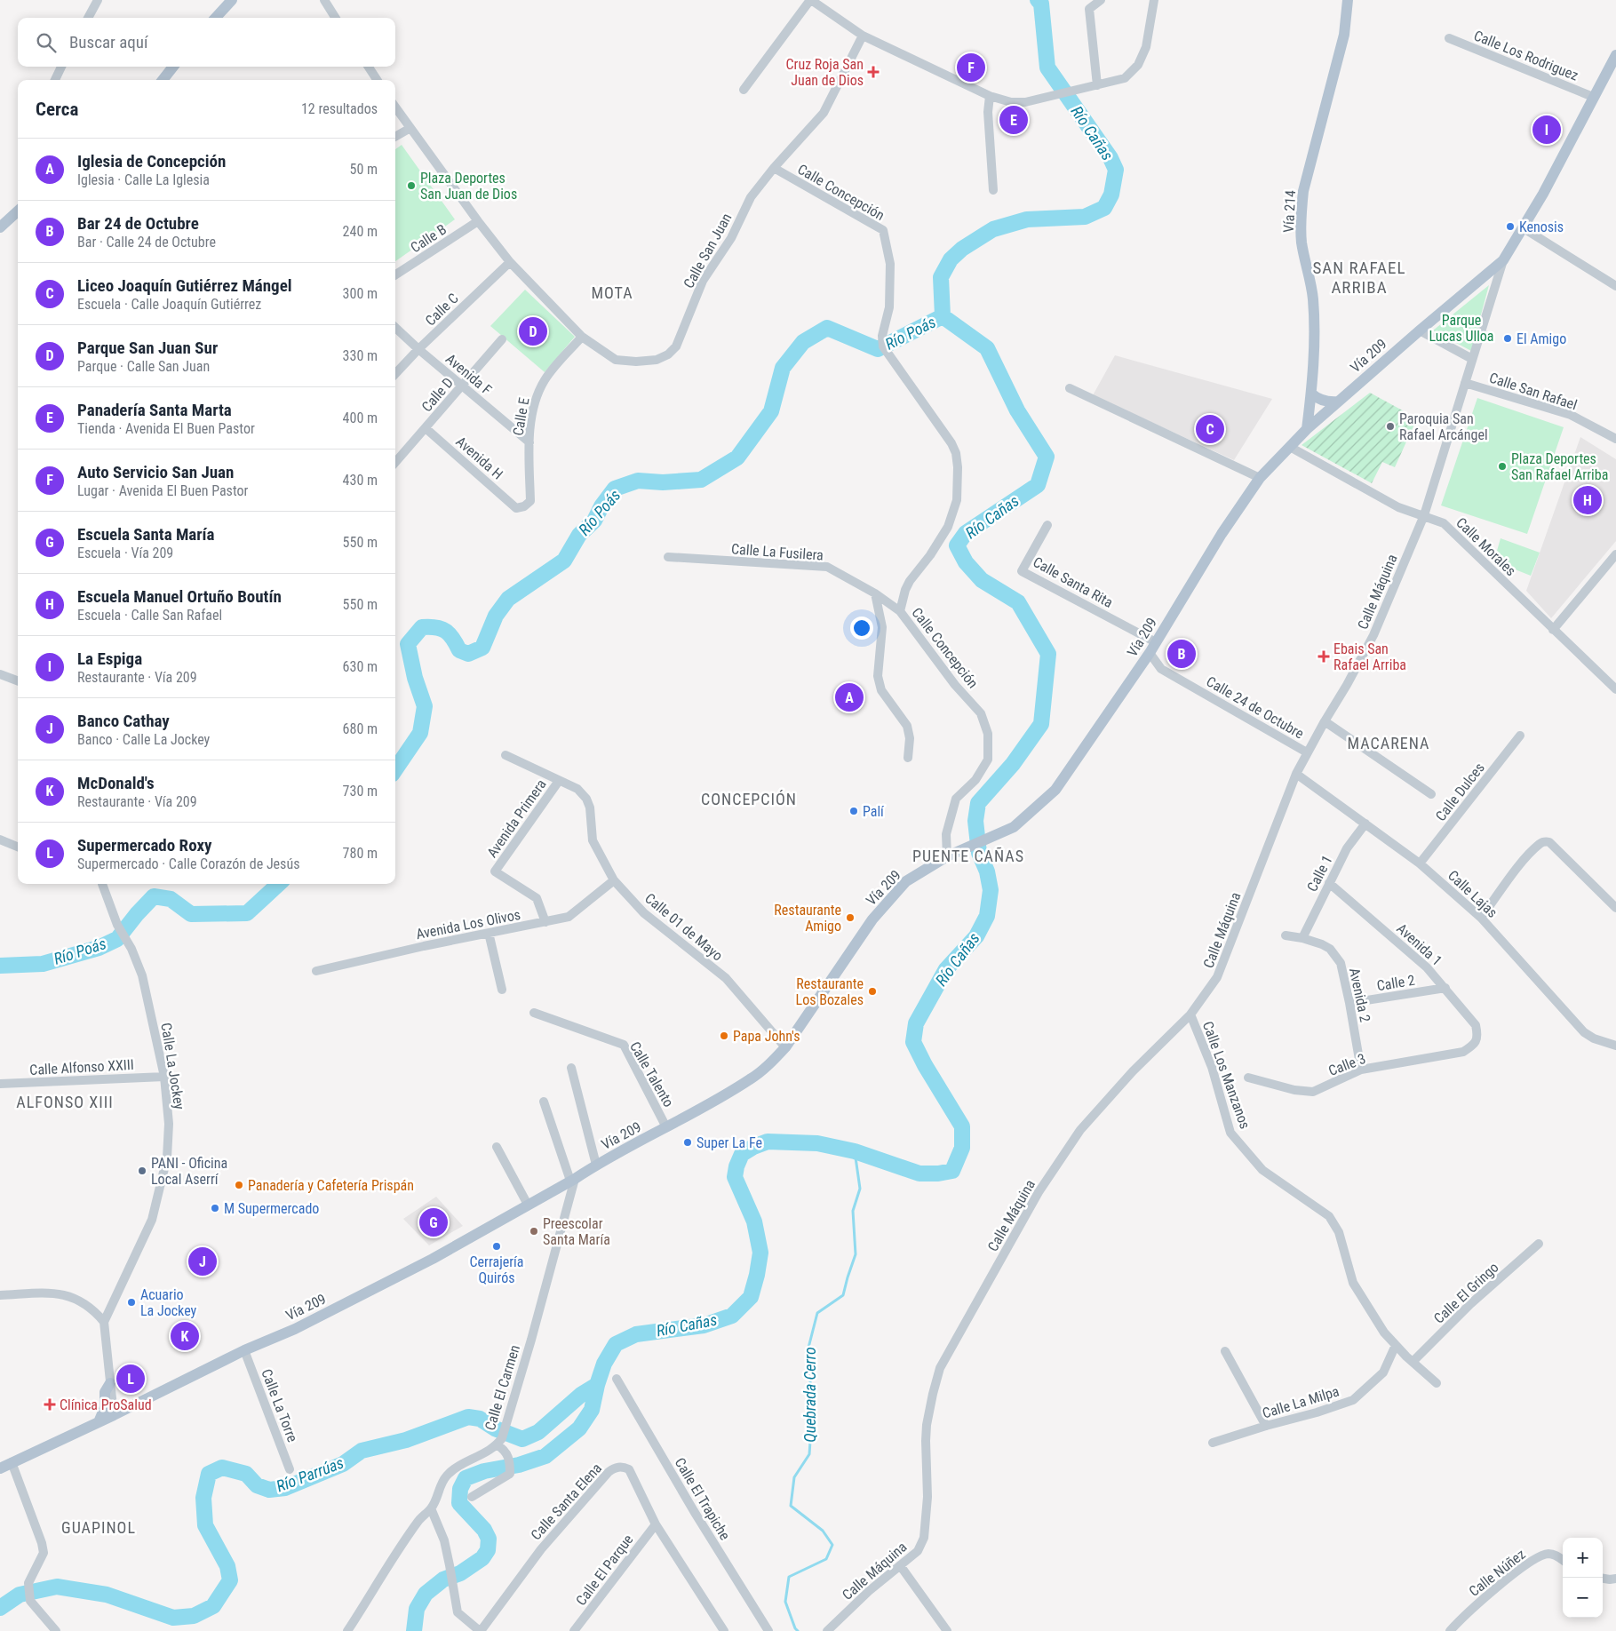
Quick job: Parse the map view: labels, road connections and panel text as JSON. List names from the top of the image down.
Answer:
{
  "streets": {
    "main road": ["Vía 214", "Vía 209"],
    "street": [
      "Calle Los Rodriguez",
      "Calle Concepción",
      "Calle B",
      "Calle San Juan",
      "Calle C",
      "Avenida F",
      "Calle San Rafael",
      "Calle D",
      "Calle E",
      "Avenida H",
      "Calle Morales",
      "Calle La Fusilera",
      "Calle Santa Rita",
      "Calle Máquina",
      "Calle 24 de Octubre",
      "Calle Dulces",
      "Avenida Primera",
      "Calle 1",
      "Calle Lajas",
      "Avenida Los Olivos",
      "Calle 01 de Mayo",
      "Avenida 1",
      "Calle 2",
      "Avenida 2",
      "Calle 3",
      "Calle La Jockey",
      "Calle Alfonso XXIII",
      "Calle Talento",
      "Calle Los Manzanos",
      "Calle El Gringo",
      "Calle El Carmen",
      "Calle La Milpa",
      "Calle La Torre",
      "Calle El Trapiche",
      "Calle Santa Elena",
      "Calle El Parque",
      "Calle Núñez"
    ]
  },
  "crossings": [
    ["Calle Los Rodriguez", "Vía 209"],
    ["Calle Concepción", "Calle San Juan"],
    ["Calle Concepción", "Vía 209"],
    ["Calle Concepción", "Calle La Fusilera"],
    ["Vía 214", "Vía 209"],
    ["Calle B", "Calle San Juan"],
    ["Calle San Juan", "Calle C"],
    ["Calle San Juan", "Calle E"],
    ["Calle C", "Avenida F"],
    ["Vía 209", "Calle Morales"],
    ["Vía 209", "Calle Santa Rita"],
    ["Vía 209", "Calle Máquina"],
    ["Vía 209", "Calle 24 de Octubre"],
    ["Vía 209", "Calle 01 de Mayo"],
    ["Vía 209", "Calle Talento"],
    ["Vía 209", "Calle El Carmen"],
    ["Vía 209", "Calle La Torre"],
    ["Avenida F", "Calle D"],
    ["Avenida F", "Calle E"],
    ["Calle San Rafael", "Calle Máquina"],
    ["Calle D", "Avenida H"],
    ["Calle E", "Avenida H"],
    ["Calle Morales", "Calle Máquina"],
    ["Calle Máquina", "Calle 24 de Octubre"],
    ["Calle Máquina", "Calle Lajas"],
    ["Calle Máquina", "Calle Los Manzanos"],
    ["Calle Dulces", "Calle Lajas"],
    ["Avenida Primera", "Avenida Los Olivos"],
    ["Avenida Primera", "Calle 01 de Mayo"],
    ["Calle 1", "Calle Lajas"],
    ["Calle 1", "Avenida 1"],
    ["Calle 1", "Avenida 2"],
    ["Avenida Los Olivos", "Calle 01 de Mayo"],
    ["Avenida 1", "Calle 2"],
    ["Avenida 1", "Calle 3"],
    ["Calle 2", "Avenida 2"],
    ["Avenida 2", "Calle 3"],
    ["Calle La Jockey", "Calle Alfonso XXIII"],
    ["Calle Los Manzanos", "Calle El Gringo"],
    ["Calle Los Manzanos", "Calle La Milpa"],
    ["Calle Santa Elena", "Calle El Parque"]
  ],
  "districts": [
    "SAN RAFAEL ARRIBA",
    "MOTA",
    "MACARENA",
    "CONCEPCIÓN",
    "PUENTE CAÑAS",
    "ALFONSO XIII",
    "GUAPINOL"
  ],
  "water": [
    "Río Cañas",
    "Río Poás",
    "Quebrada Cerro",
    "Río Parrúas"
  ],
  "parks": ["Parque Lucas Ulloa"],
  "places": {
    "health": ["Cruz Roja San Juan de Dios", "Ebais San Rafael Arriba", "Clínica ProSalud"],
    "other": [
      "Plaza Deportes San Juan de Dios",
      "Kenosis",
      "El Amigo",
      "Paroquia San Rafael Arcángel",
      "Plaza Deportes San Rafael Arriba",
      "Palí",
      "Restaurante Amigo",
      "Restaurante Los Bozales",
      "Papa John's",
      "Super La Fe",
      "PANI - Oficina Local Aserrí",
      "Panadería y Cafetería Prispán",
      "M Supermercado",
      "Preescolar Santa María",
      "Cerrajería Quirós",
      "Acuario La Jockey"
    ]
  },
  "page": {
    "search": "Buscar aquí",
    "pins": [
      "F",
      "E",
      "I",
      "D",
      "C",
      "H",
      "B",
      "A",
      "G",
      "J",
      "K",
      "L"
    ],
    "heading": ["Cerca", "12 resultados"],
    "list": [
      {
        "mark": "A",
        "name": "Iglesia de Concepción",
        "note": "Iglesia · Calle La Iglesia",
        "value": "50 m"
      },
      {
        "mark": "B",
        "name": "Bar 24 de Octubre",
        "note": "Bar · Calle 24 de Octubre",
        "value": "240 m"
      },
      {
        "mark": "C",
        "name": "Liceo Joaquín Gutiérrez Mángel",
        "note": "Escuela · Calle Joaquín Gutiérrez",
        "value": "300 m"
      },
      {
        "mark": "D",
        "name": "Parque San Juan Sur",
        "note": "Parque · Calle San Juan",
        "value": "330 m"
      },
      {
        "mark": "E",
        "name": "Panadería Santa Marta",
        "note": "Tienda · Avenida El Buen Pastor",
        "value": "400 m"
      },
      {
        "mark": "F",
        "name": "Auto Servicio San Juan",
        "note": "Lugar · Avenida El Buen Pastor",
        "value": "430 m"
      },
      {
        "mark": "G",
        "name": "Escuela Santa María",
        "note": "Escuela · Vía 209",
        "value": "550 m"
      },
      {
        "mark": "H",
        "name": "Escuela Manuel Ortuño Boutín",
        "note": "Escuela · Calle San Rafael",
        "value": "550 m"
      },
      {
        "mark": "I",
        "name": "La Espiga",
        "note": "Restaurante · Vía 209",
        "value": "630 m"
      },
      {
        "mark": "J",
        "name": "Banco Cathay",
        "note": "Banco · Calle La Jockey",
        "value": "680 m"
      },
      {
        "mark": "K",
        "name": "McDonald's",
        "note": "Restaurante · Vía 209",
        "value": "730 m"
      },
      {
        "mark": "L",
        "name": "Supermercado Roxy",
        "note": "Supermercado · Calle Corazón de Jesús",
        "value": "780 m"
      }
    ],
    "map_buttons": ["+", "−"]
  }
}
